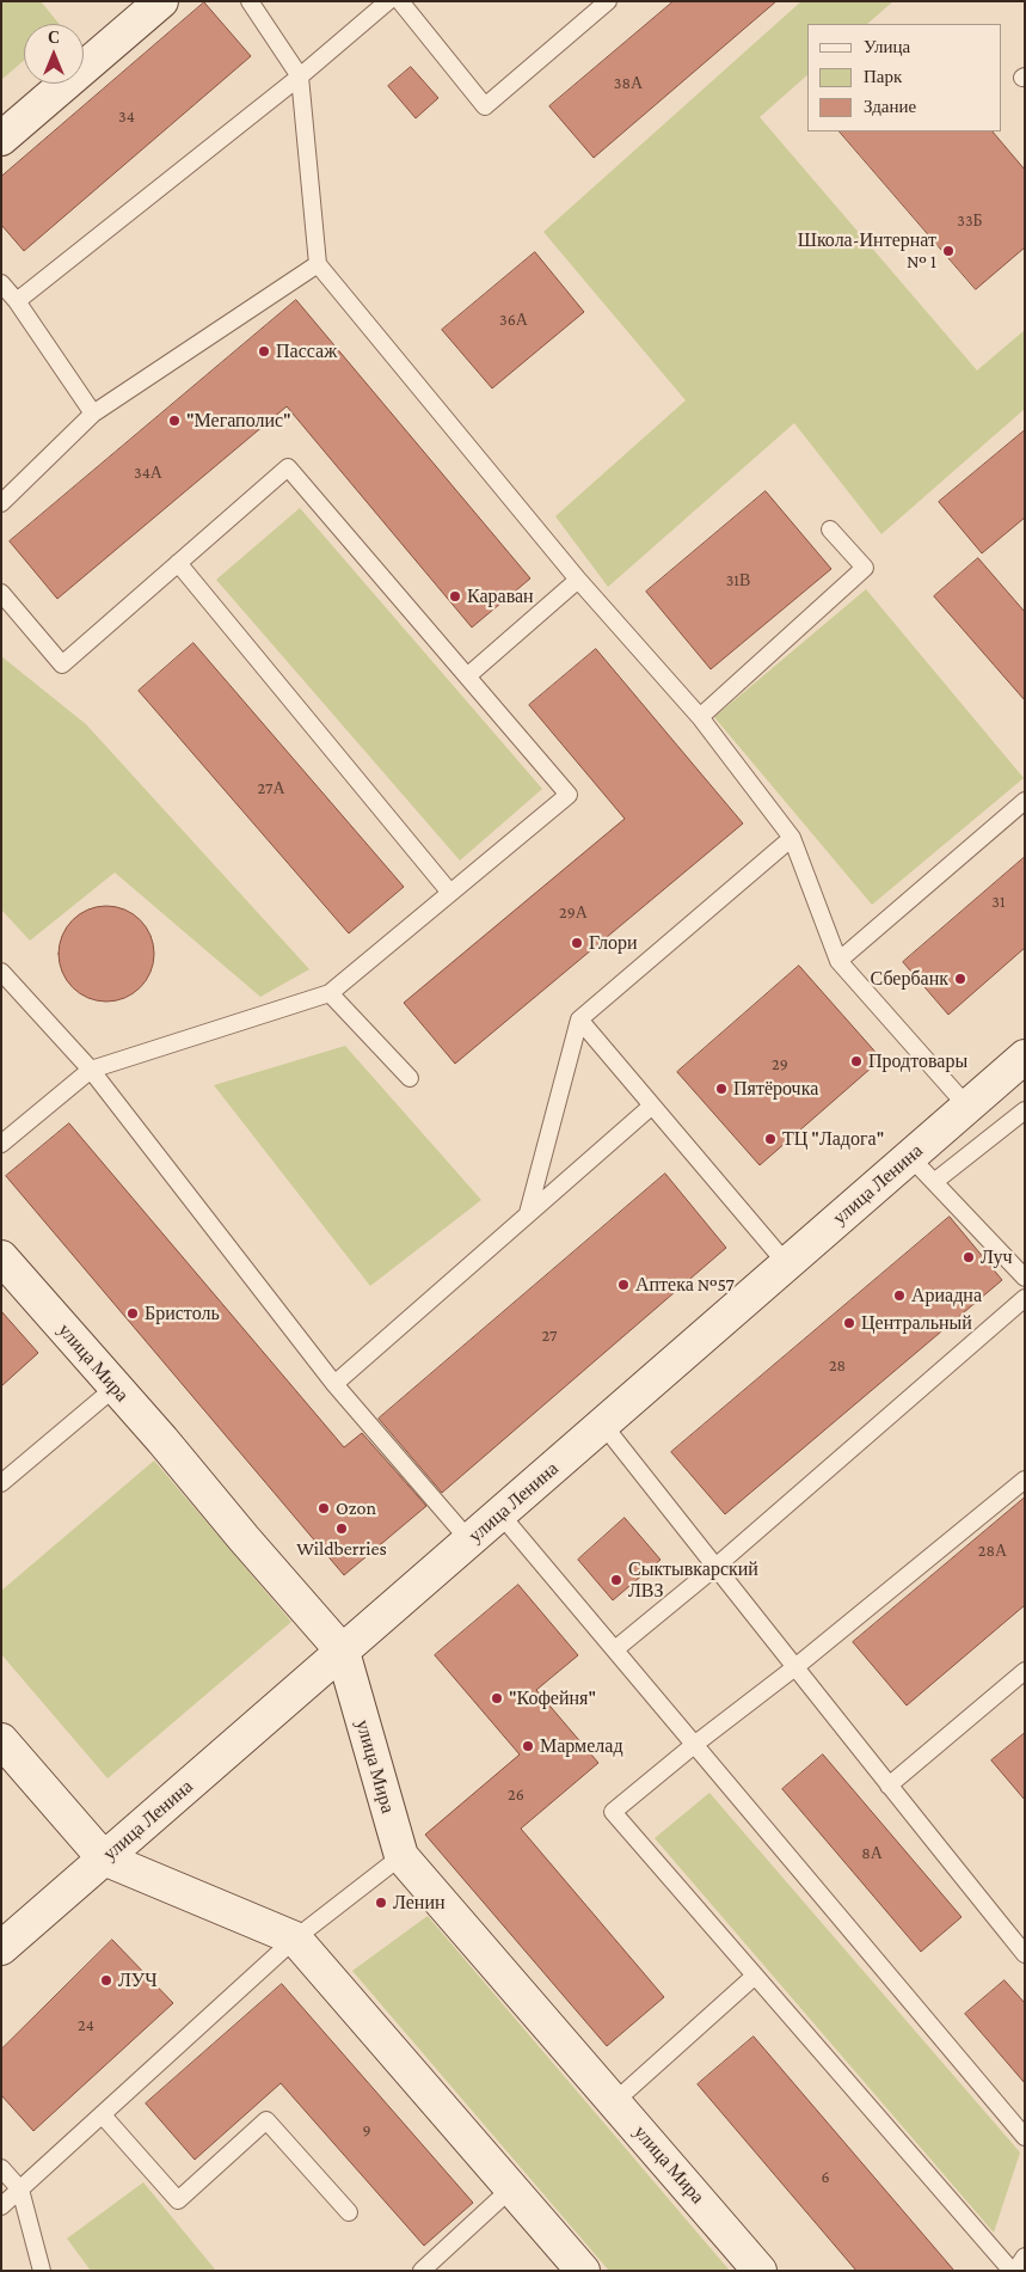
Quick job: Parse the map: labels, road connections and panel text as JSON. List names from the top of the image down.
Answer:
{
  "streets": {
    "main road": ["улица Ленина", "улица Мира"]
  },
  "crossings": [
    ["улица Ленина", "улица Мира"]
  ],
  "places": [
    "Школа-Интернат № 1",
    "Пассаж",
    "\"Мегаполис\"",
    "Караван",
    "Глори",
    "Сбербанк",
    "Продтовары",
    "Пятёрочка",
    "ТЦ \"Ладога\"",
    "Луч",
    "Аптека №57",
    "Ариадна",
    "Бристоль",
    "Центральный",
    "Ozon",
    "Wildberries",
    "Сыктывкарский ЛВЗ",
    "\"Кофейня\"",
    "Мармелад",
    "Ленин",
    "ЛУЧ"
  ],
  "house_numbers": [
    "38А",
    "34",
    "33Б",
    "36А",
    "34А",
    "31В",
    "27А",
    "31",
    "29А",
    "29",
    "27",
    "28",
    "28А",
    "26",
    "8А",
    "24",
    "9",
    "6"
  ],
  "legend": ["Улица", "Парк", "Здание"],
  "north": "top"
}
